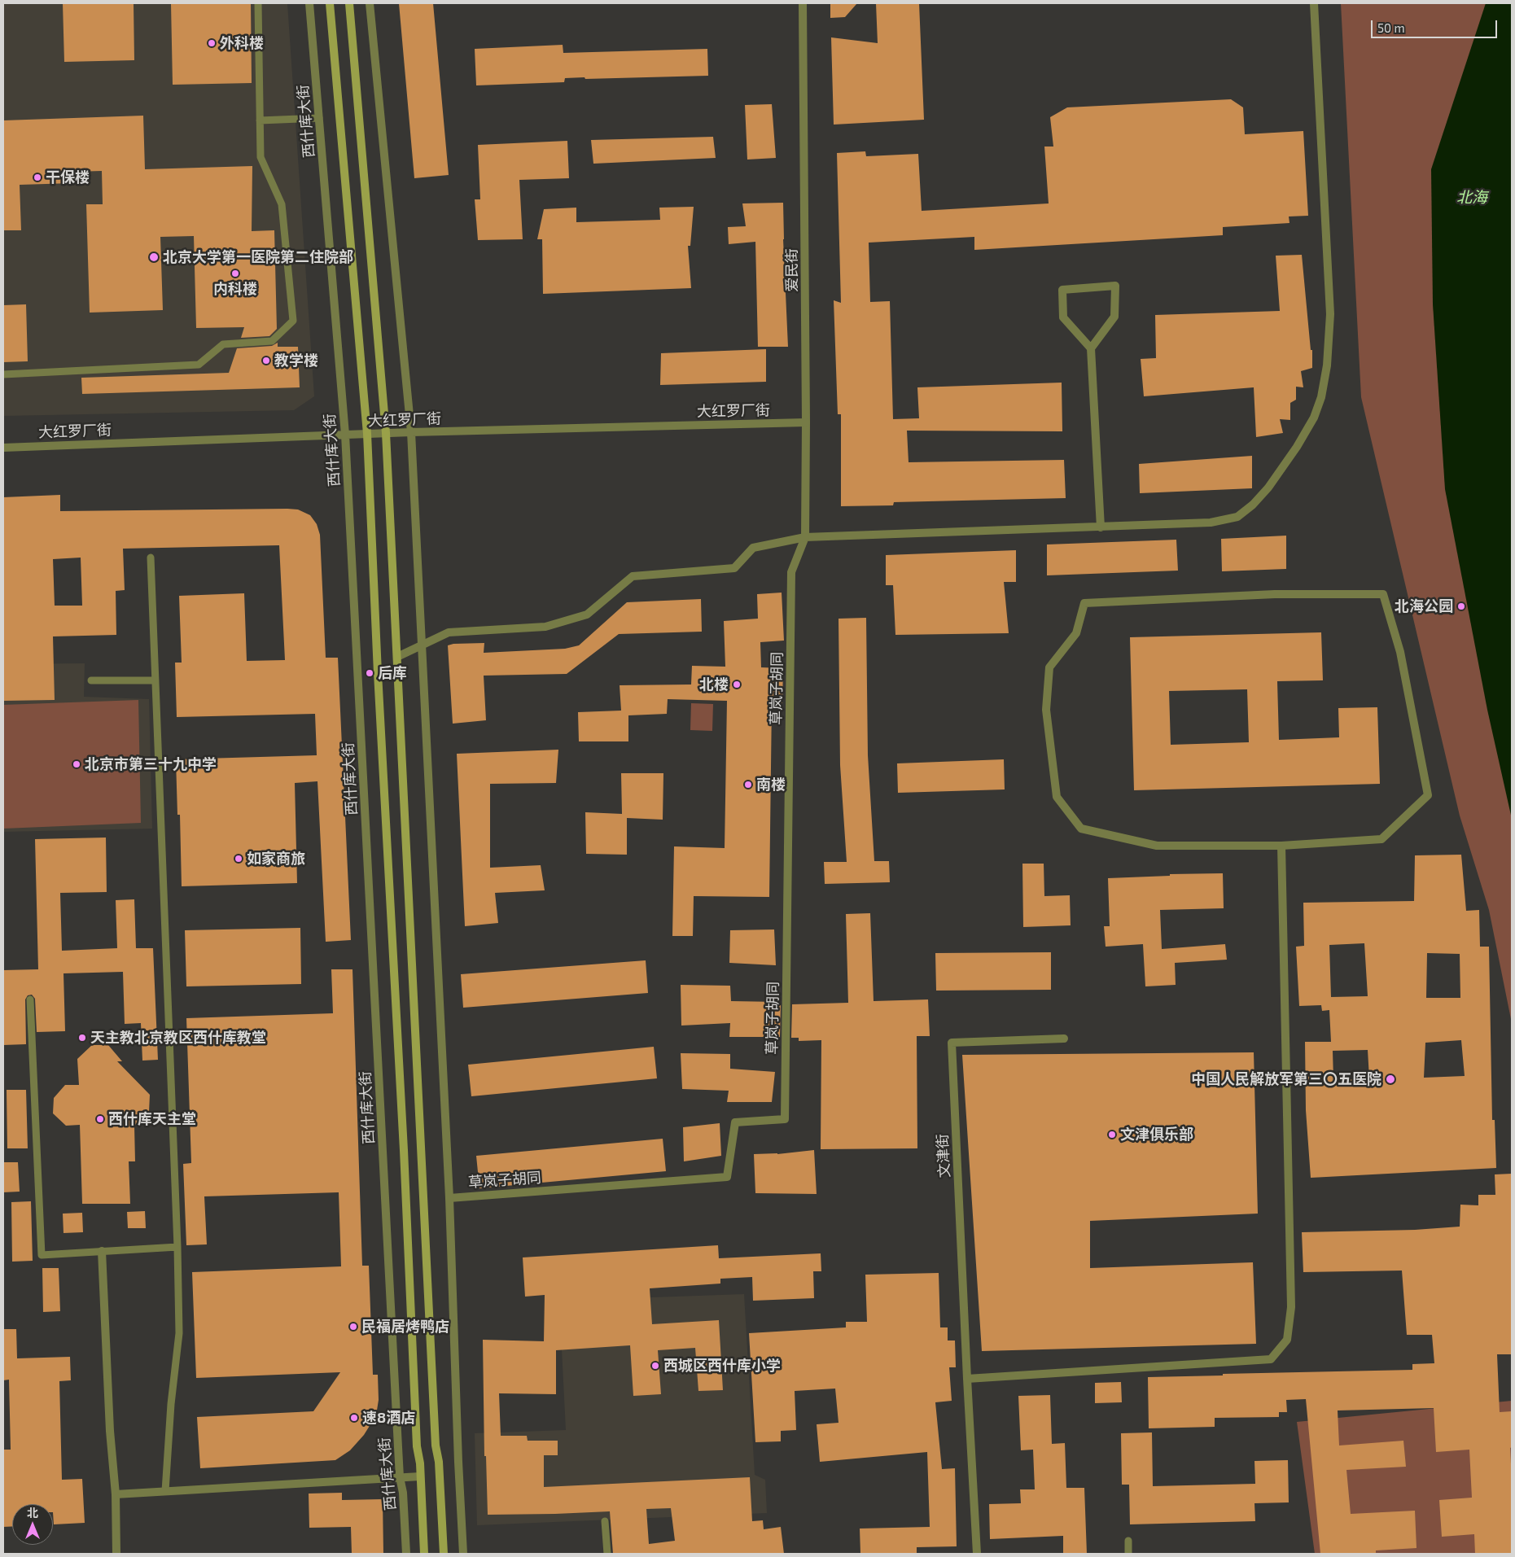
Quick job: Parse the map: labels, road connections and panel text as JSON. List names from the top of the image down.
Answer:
{
  "streets": {
    "street": [
      "西什库大街",
      "爱民街",
      "大红罗厂街",
      "草岚子胡同",
      "文津街"
    ]
  },
  "crossings": [
    ["西什库大街", "大红罗厂街"],
    ["爱民街", "大红罗厂街"],
    ["爱民街", "草岚子胡同"]
  ],
  "water": ["北海"],
  "places": [
    "外科楼",
    "干保楼",
    "北京大学第一医院第二住院部",
    "内科楼",
    "教学楼",
    "北海公园",
    "后库",
    "北楼",
    "北京市第三十九中学",
    "南楼",
    "如家商旅",
    "天主教北京教区西什库教堂",
    "中国人民解放军第三〇五医院",
    "西什库天主堂",
    "文津俱乐部",
    "民福居烤鸭店",
    "西城区西什库小学",
    "速8酒店"
  ],
  "scale_bar": "50 m",
  "north": "top"
}
